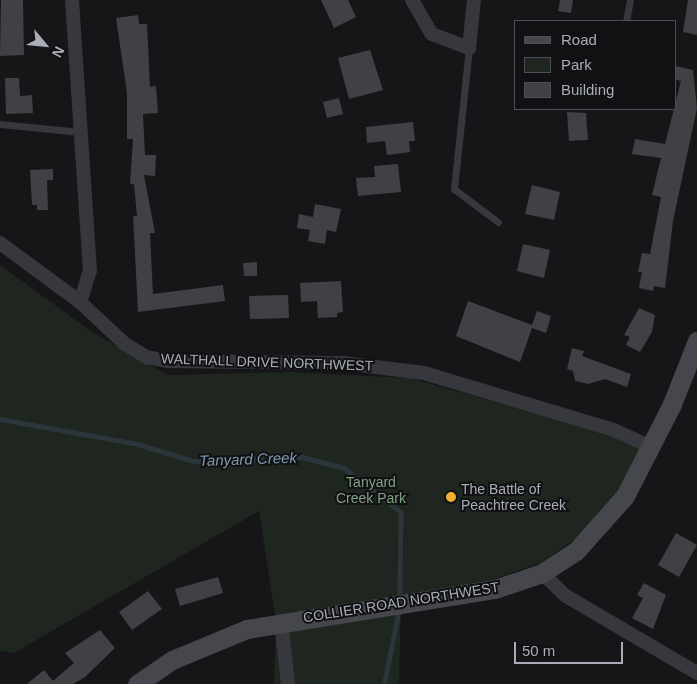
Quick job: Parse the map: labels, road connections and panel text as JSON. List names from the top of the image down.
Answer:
{
  "streets": {
    "street": ["WALTHALL DRIVE NORTHWEST", "COLLIER ROAD NORTHWEST"]
  },
  "crossings": [
    ["WALTHALL DRIVE NORTHWEST", "COLLIER ROAD NORTHWEST"]
  ],
  "water": ["Tanyard Creek"],
  "parks": ["Tanyard Creek Park"],
  "places": ["The Battle of Peachtree Creek"],
  "legend": ["Road", "Park", "Building"],
  "scale_bar": "50 m",
  "north": "bottom right"
}
